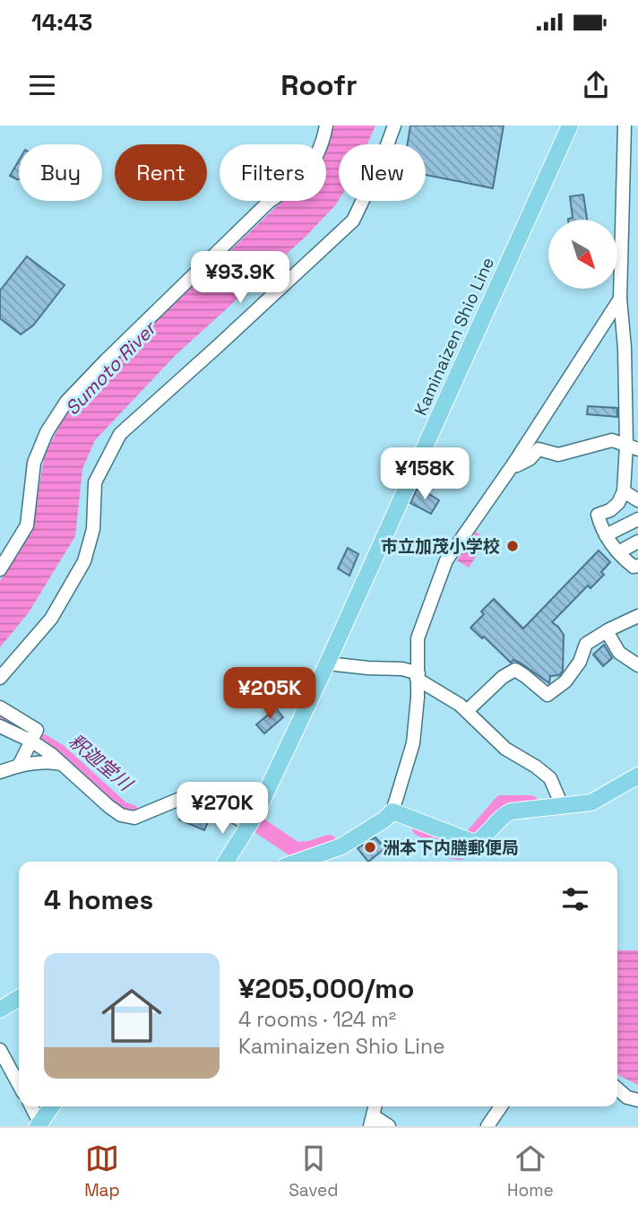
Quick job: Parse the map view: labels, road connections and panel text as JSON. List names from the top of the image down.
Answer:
{
  "streets": {
    "main road": ["Kaminaizen Shio Line"]
  },
  "water": ["Sumoto River", "釈迦堂川"],
  "places": ["市立加茂小学校", "洲本下内膳郵便局"],
  "north": "bottom right",
  "page": {
    "status": "14:43",
    "header": "Roofr",
    "chip": [
      "Buy",
      "Rent",
      "Filters",
      "New"
    ],
    "price": [
      "¥93.9K",
      "¥158K",
      "¥205K",
      "¥270K"
    ],
    "heading": "4 homes",
    "list": [
      {
        "name": "¥205,000/mo",
        "note": "4 rooms · 124 m² · Kaminaizen Shio Line"
      }
    ],
    "tabs": ["Map", "Saved", "Home"]
  }
}
